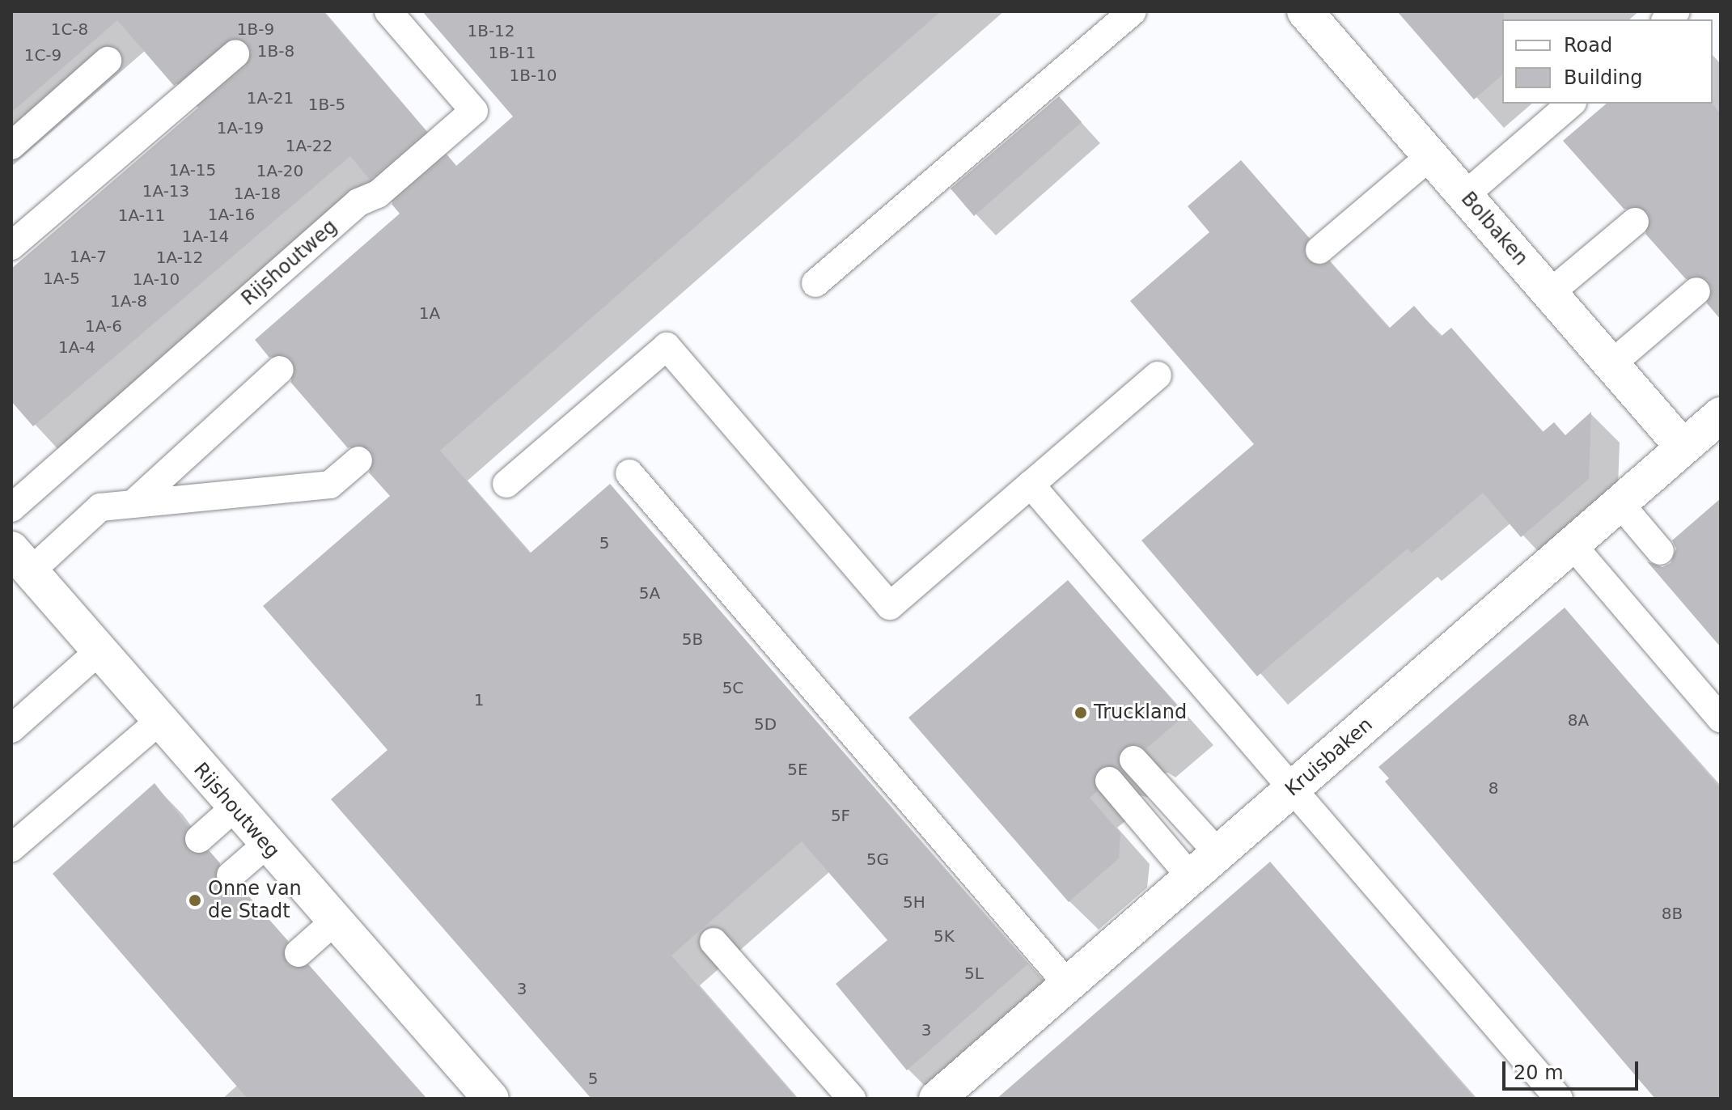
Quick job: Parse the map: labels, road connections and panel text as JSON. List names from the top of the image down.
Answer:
{
  "streets": {
    "street": ["Bolbaken", "Rijshoutweg", "Kruisbaken"]
  },
  "crossings": [
    ["Bolbaken", "Kruisbaken"]
  ],
  "places": ["Truckland", "Onne van de Stadt"],
  "house_numbers": [
    "1C-8",
    "1B-9",
    "1B-12",
    "1B-8",
    "1B-11",
    "1C-9",
    "1B-10",
    "1A-21",
    "1B-5",
    "1A-19",
    "1A-22",
    "1A-15",
    "1A-20",
    "1A-13",
    "1A-18",
    "1A-16",
    "1A-11",
    "1A-14",
    "1A-7",
    "1A-12",
    "1A-5",
    "1A-10",
    "1A-8",
    "1A",
    "1A-6",
    "1A-4",
    "5",
    "5A",
    "5B",
    "5C",
    "1",
    "8A",
    "5D",
    "5E",
    "8",
    "5F",
    "5G",
    "5H",
    "8B",
    "5K",
    "5L",
    "3",
    "3",
    "5"
  ],
  "legend": ["Road", "Building"],
  "scale_bar": "20 m"
}
